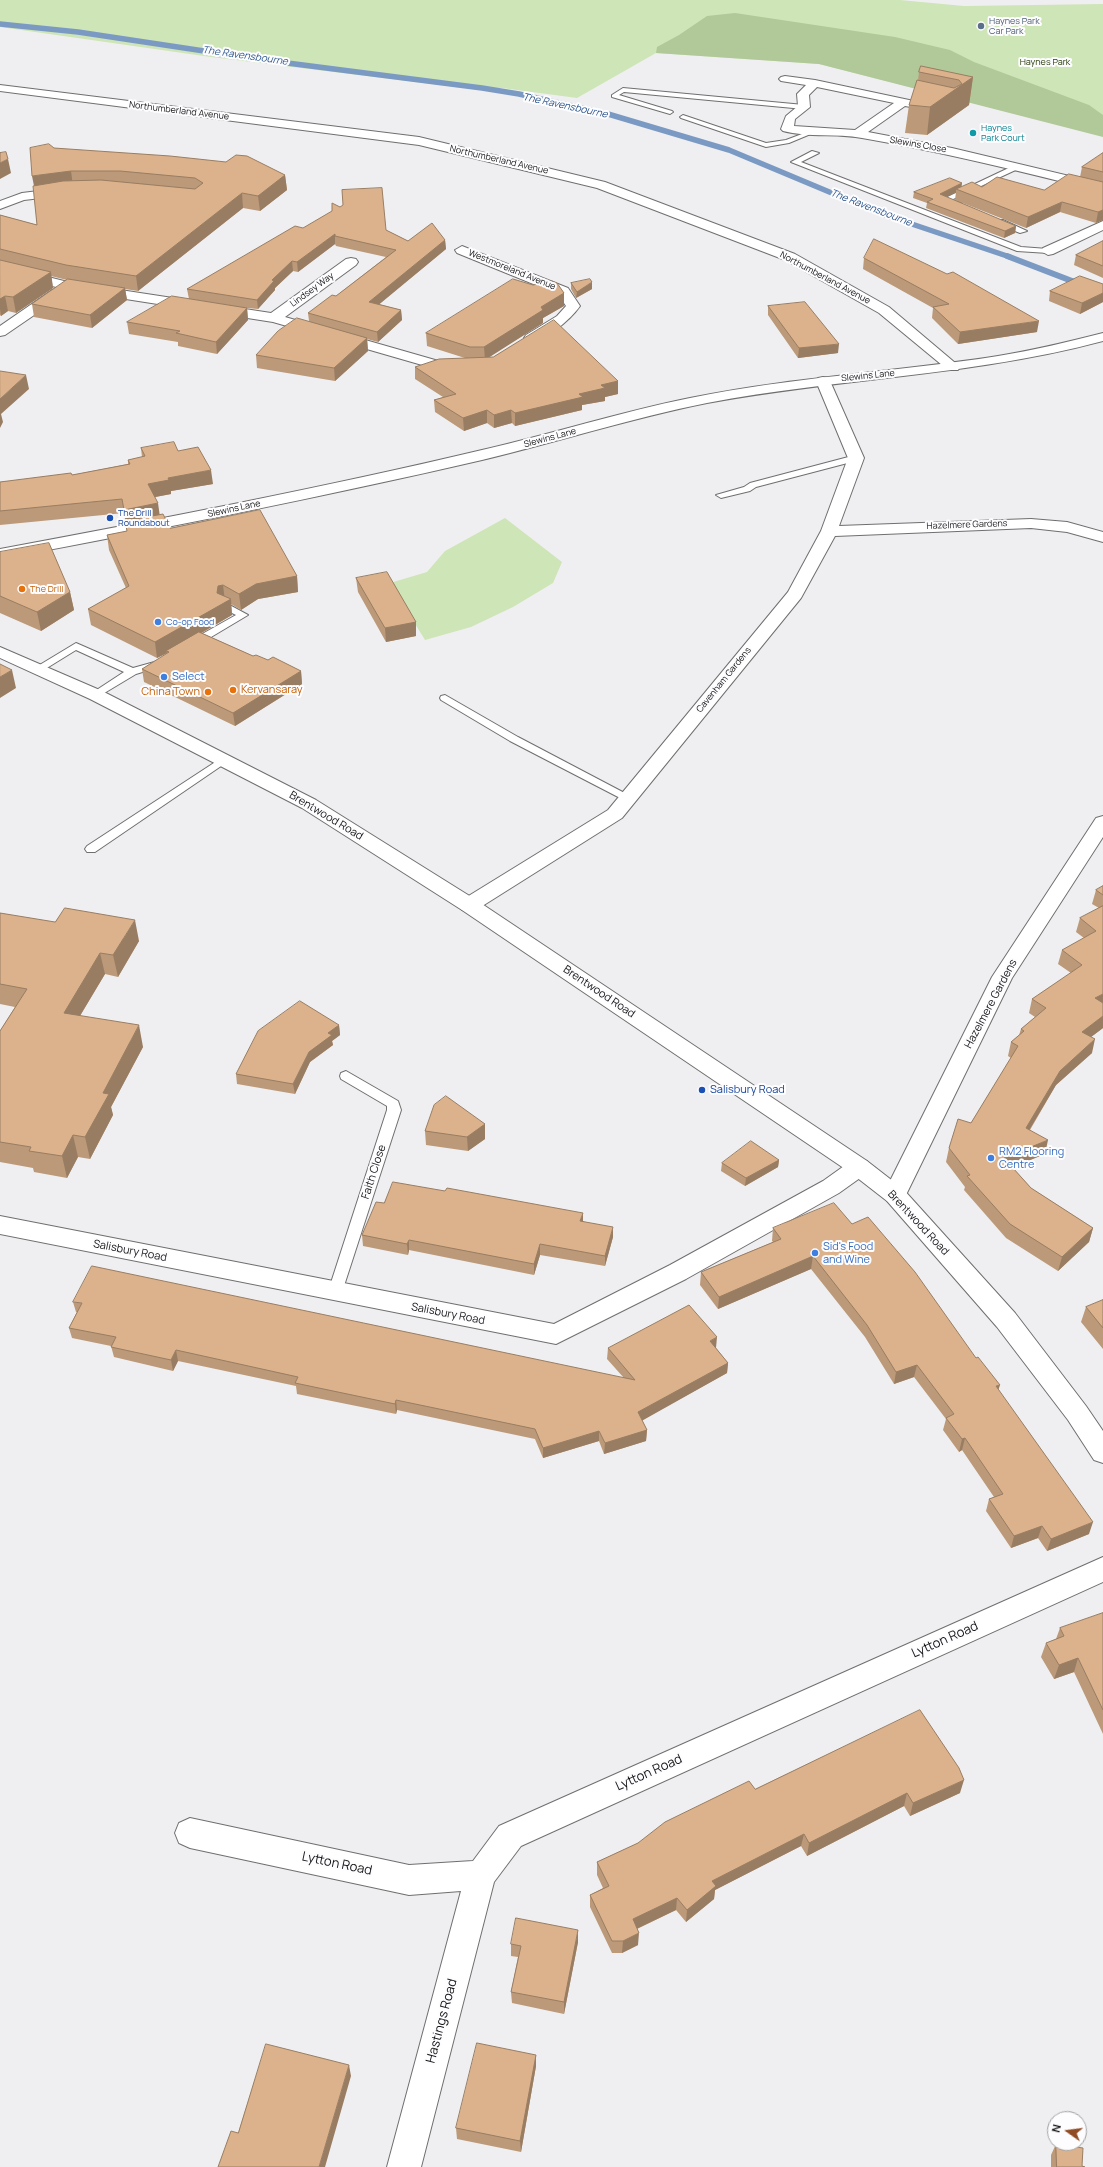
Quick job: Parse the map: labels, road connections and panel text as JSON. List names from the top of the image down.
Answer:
{
  "streets": {
    "street": [
      "Northumberland Avenue",
      "Slewins Close",
      "Westmoreland Avenue",
      "Lindsey Way",
      "Slewins Lane",
      "Hazelmere Gardens",
      "Cavenham Gardens",
      "Brentwood Road",
      "Salisbury Road",
      "Lytton Road",
      "Hastings Road"
    ],
    "lane": ["Faith Close"]
  },
  "crossings": [
    ["Northumberland Avenue", "Slewins Lane"],
    ["Hazelmere Gardens", "Cavenham Gardens"],
    ["Hazelmere Gardens", "Brentwood Road"],
    ["Cavenham Gardens", "Brentwood Road"],
    ["Brentwood Road", "Salisbury Road"],
    ["Faith Close", "Salisbury Road"],
    ["Lytton Road", "Hastings Road"]
  ],
  "water": ["The Ravensbourne"],
  "parks": ["Haynes Park"],
  "places": [
    "Haynes Park Car Park",
    "Haynes Park Court",
    "The Drill Roundabout",
    "The Drill",
    "Co-op Food",
    "Select",
    "Kervansaray",
    "China Town",
    "Salisbury Road",
    "RM2 Flooring Centre",
    "Sid's Food and Wine"
  ],
  "north": "left"
}
